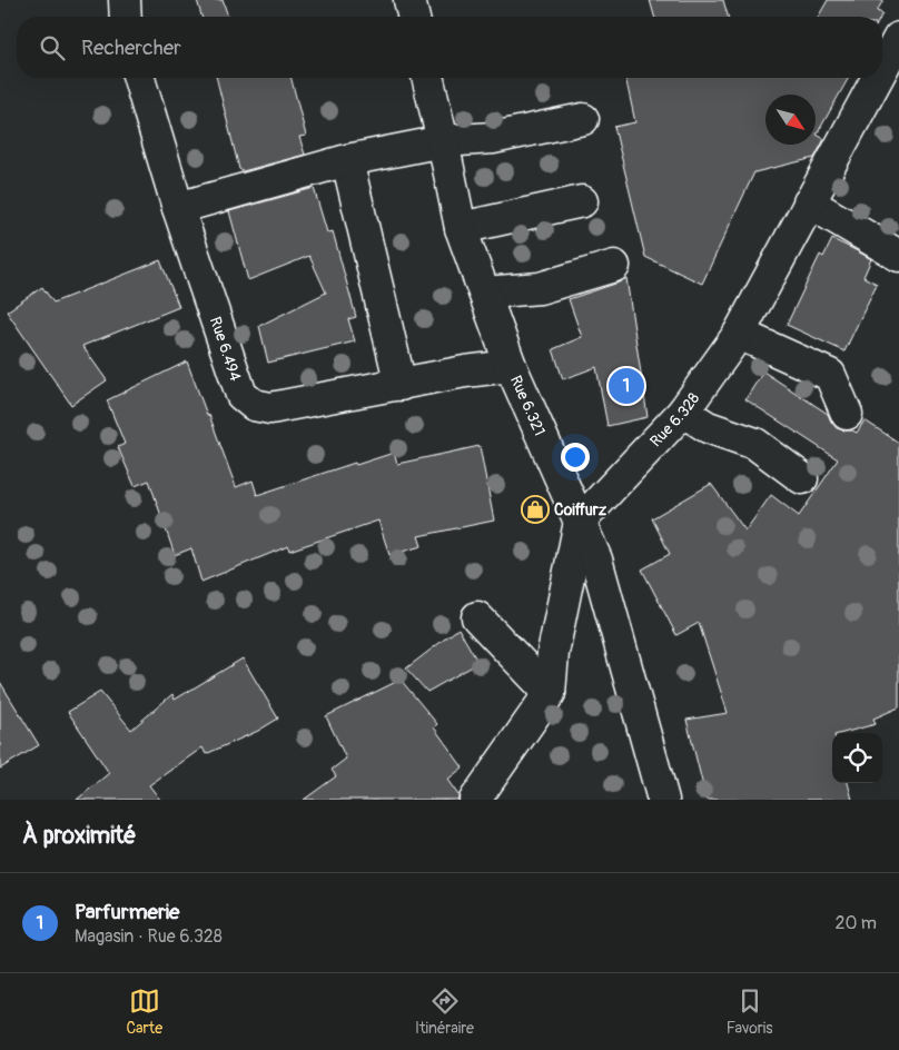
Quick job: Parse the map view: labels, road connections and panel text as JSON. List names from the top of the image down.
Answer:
{
  "streets": {
    "street": ["Rue 6.494", "Rue 6.321", "Rue 6.328"]
  },
  "crossings": [
    ["Rue 6.494", "Rue 6.321"],
    ["Rue 6.321", "Rue 6.328"]
  ],
  "places": {
    "shop": ["Coiffurz"]
  },
  "north": "bottom right",
  "page": {
    "search": "Rechercher",
    "pins": "1",
    "heading": "À proximité",
    "list": [
      {
        "mark": "1",
        "name": "Parfurmerie",
        "note": "Magasin · Rue 6.328",
        "value": "20 m"
      }
    ],
    "nav": ["Carte", "Itinéraire", "Favoris"]
  }
}
